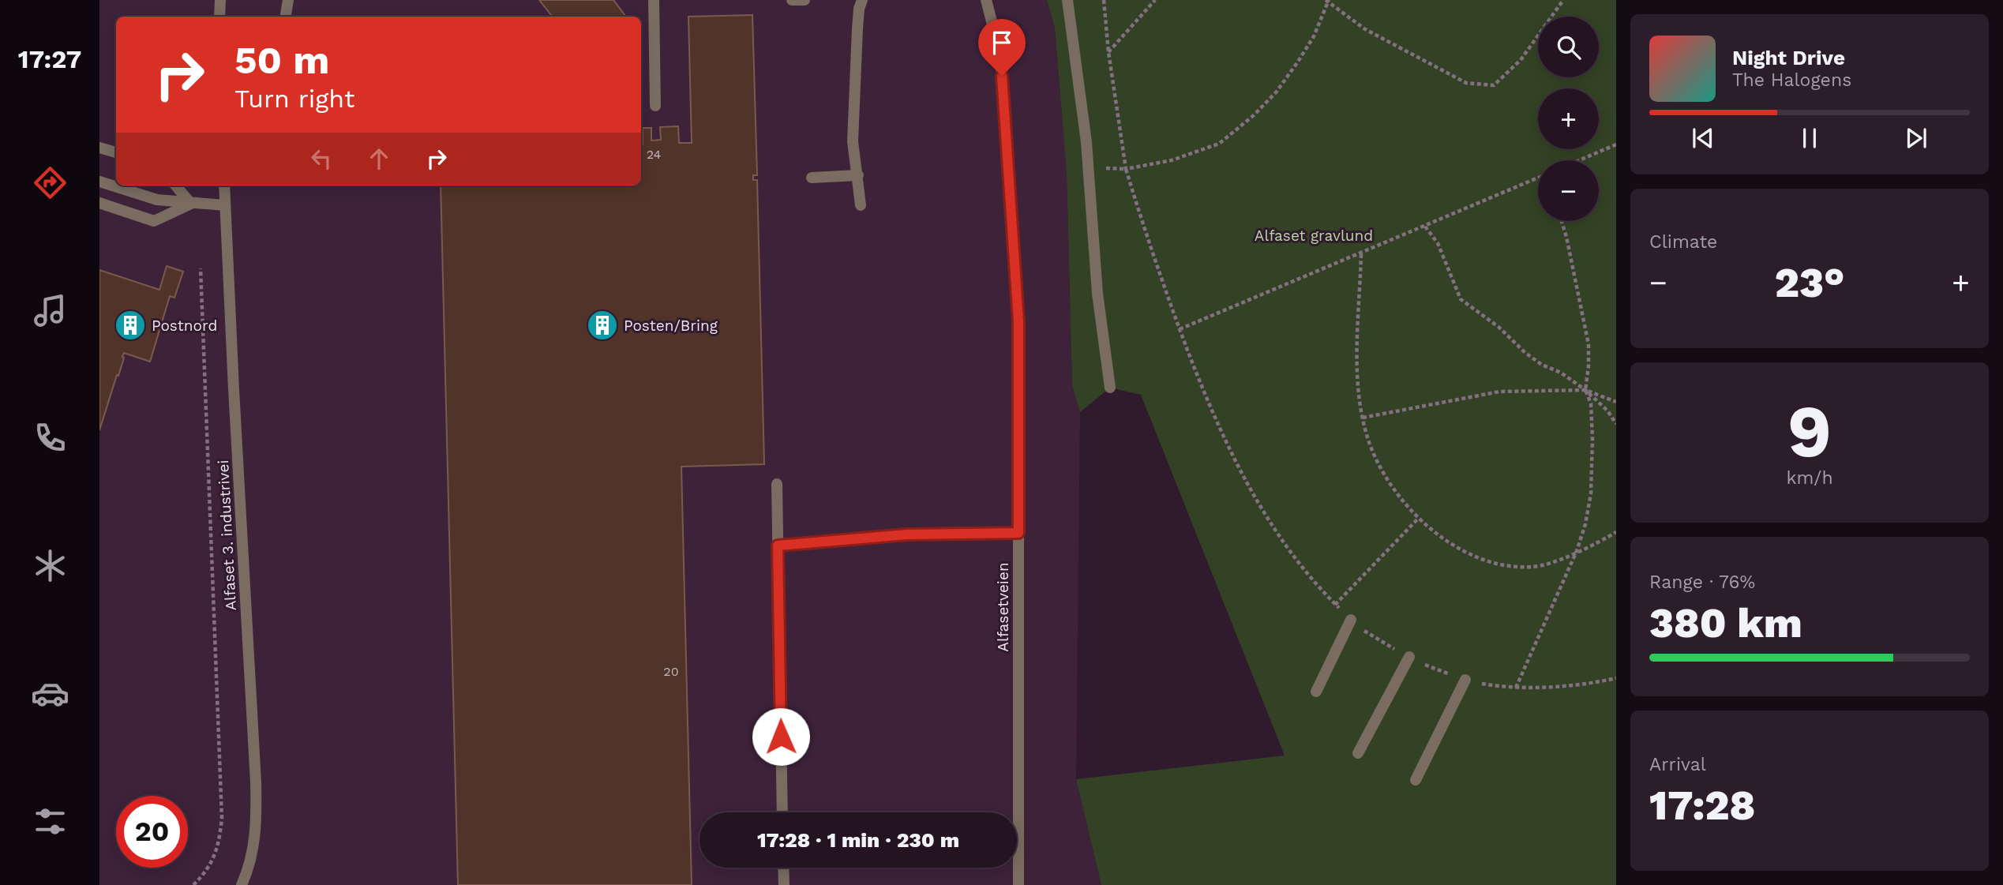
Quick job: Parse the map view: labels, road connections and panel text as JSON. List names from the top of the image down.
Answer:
{
  "streets": {
    "street": ["Alfaset 3. industrivei", "Alfasetveien"]
  },
  "parks": ["Alfaset gravlund"],
  "places": {
    "building": ["Postnord", "Posten/Bring"]
  },
  "house_numbers": ["24", "20"],
  "page": {
    "tabs": "17:27",
    "map_buttons": ["+", "−"],
    "turn": ["50 m", "Turn right"],
    "song": ["Night Drive", "The Halogens"],
    "tile": [
      "Climate",
      ["9", "km/h"],
      ["Range · 76%", "380 km"],
      ["Arrival", "17:28"]
    ],
    "heat": ["−", "23°", "+"],
    "limit": "20",
    "trip": "17:28 · 1 min · 230 m"
  }
}
